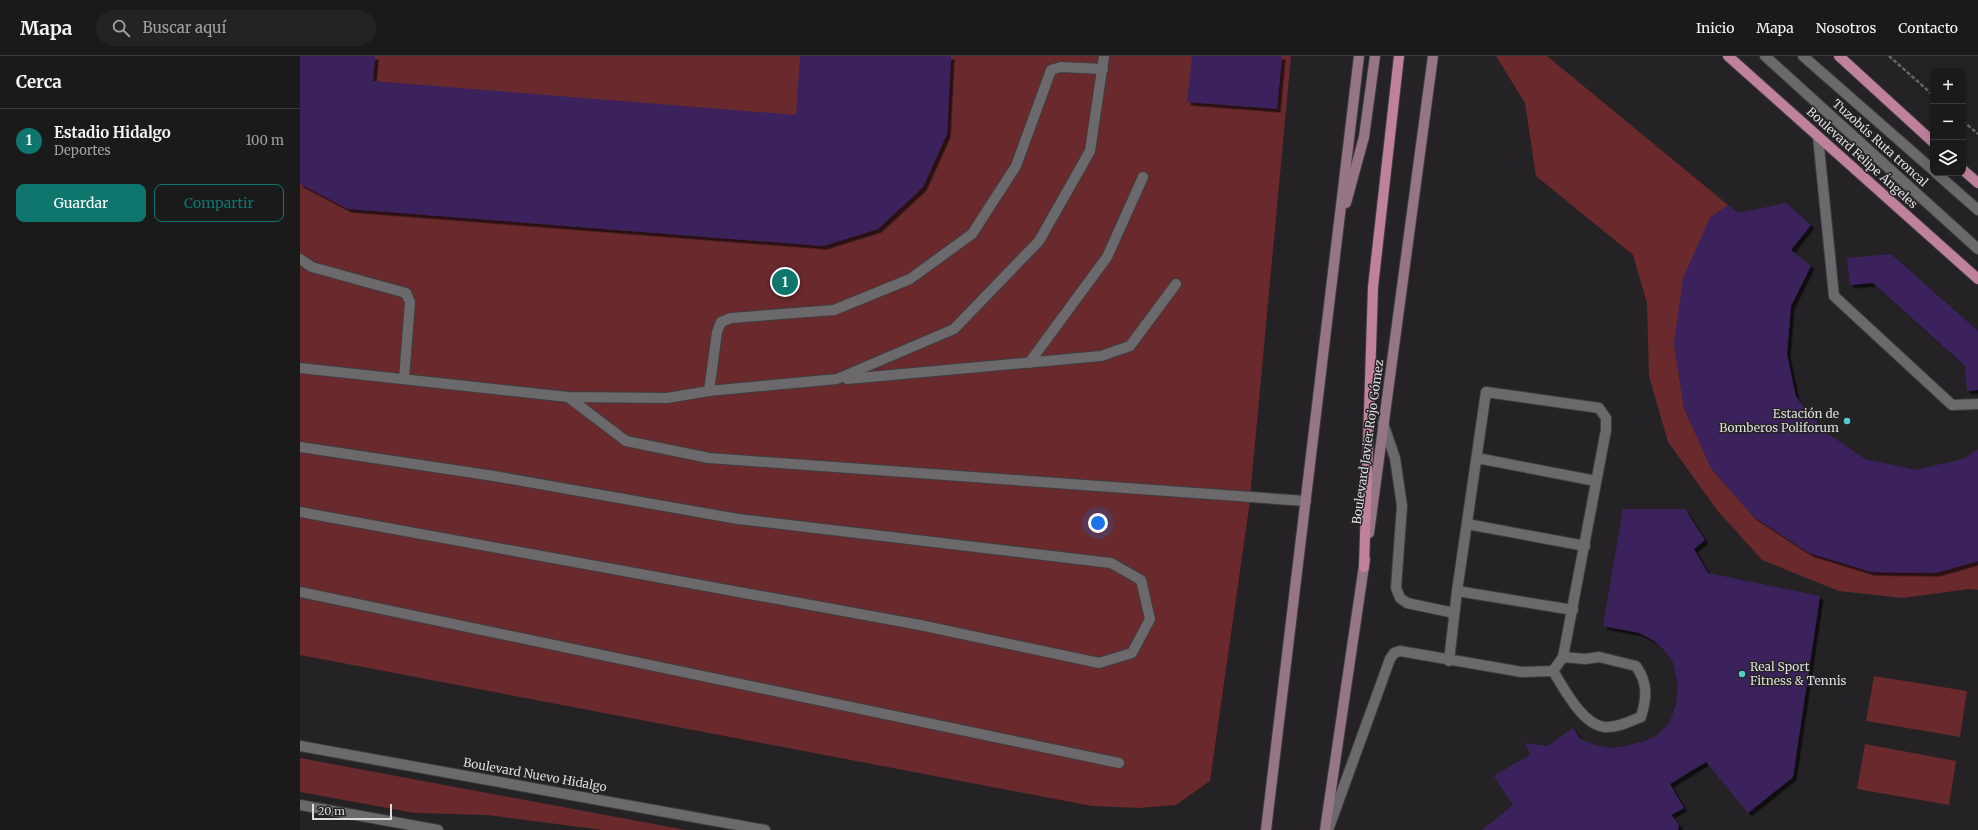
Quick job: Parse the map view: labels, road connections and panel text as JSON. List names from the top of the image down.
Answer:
{
  "streets": {
    "main road": ["Boulevard Felipe Ángeles", "Boulevard Javier Rojo Gómez"],
    "street": ["Tuzobús Ruta troncal", "Boulevard Nuevo Hidalgo"]
  },
  "places": ["Estación de Bomberos Poliforum", "Real Sport Fitness & Tennis"],
  "scale_bar": "20 m",
  "page": {
    "header": "Mapa",
    "search": "Buscar aquí",
    "nav": [
      "Inicio",
      "Mapa",
      "Nosotros",
      "Contacto"
    ],
    "heading": "Cerca",
    "map_buttons": ["+", "−"],
    "list": [
      {
        "mark": "1",
        "name": "Estadio Hidalgo",
        "note": "Deportes",
        "value": "100 m"
      }
    ],
    "buttons": ["Guardar", "Compartir"],
    "pins": "1",
    "scale": "20 m"
  }
}
